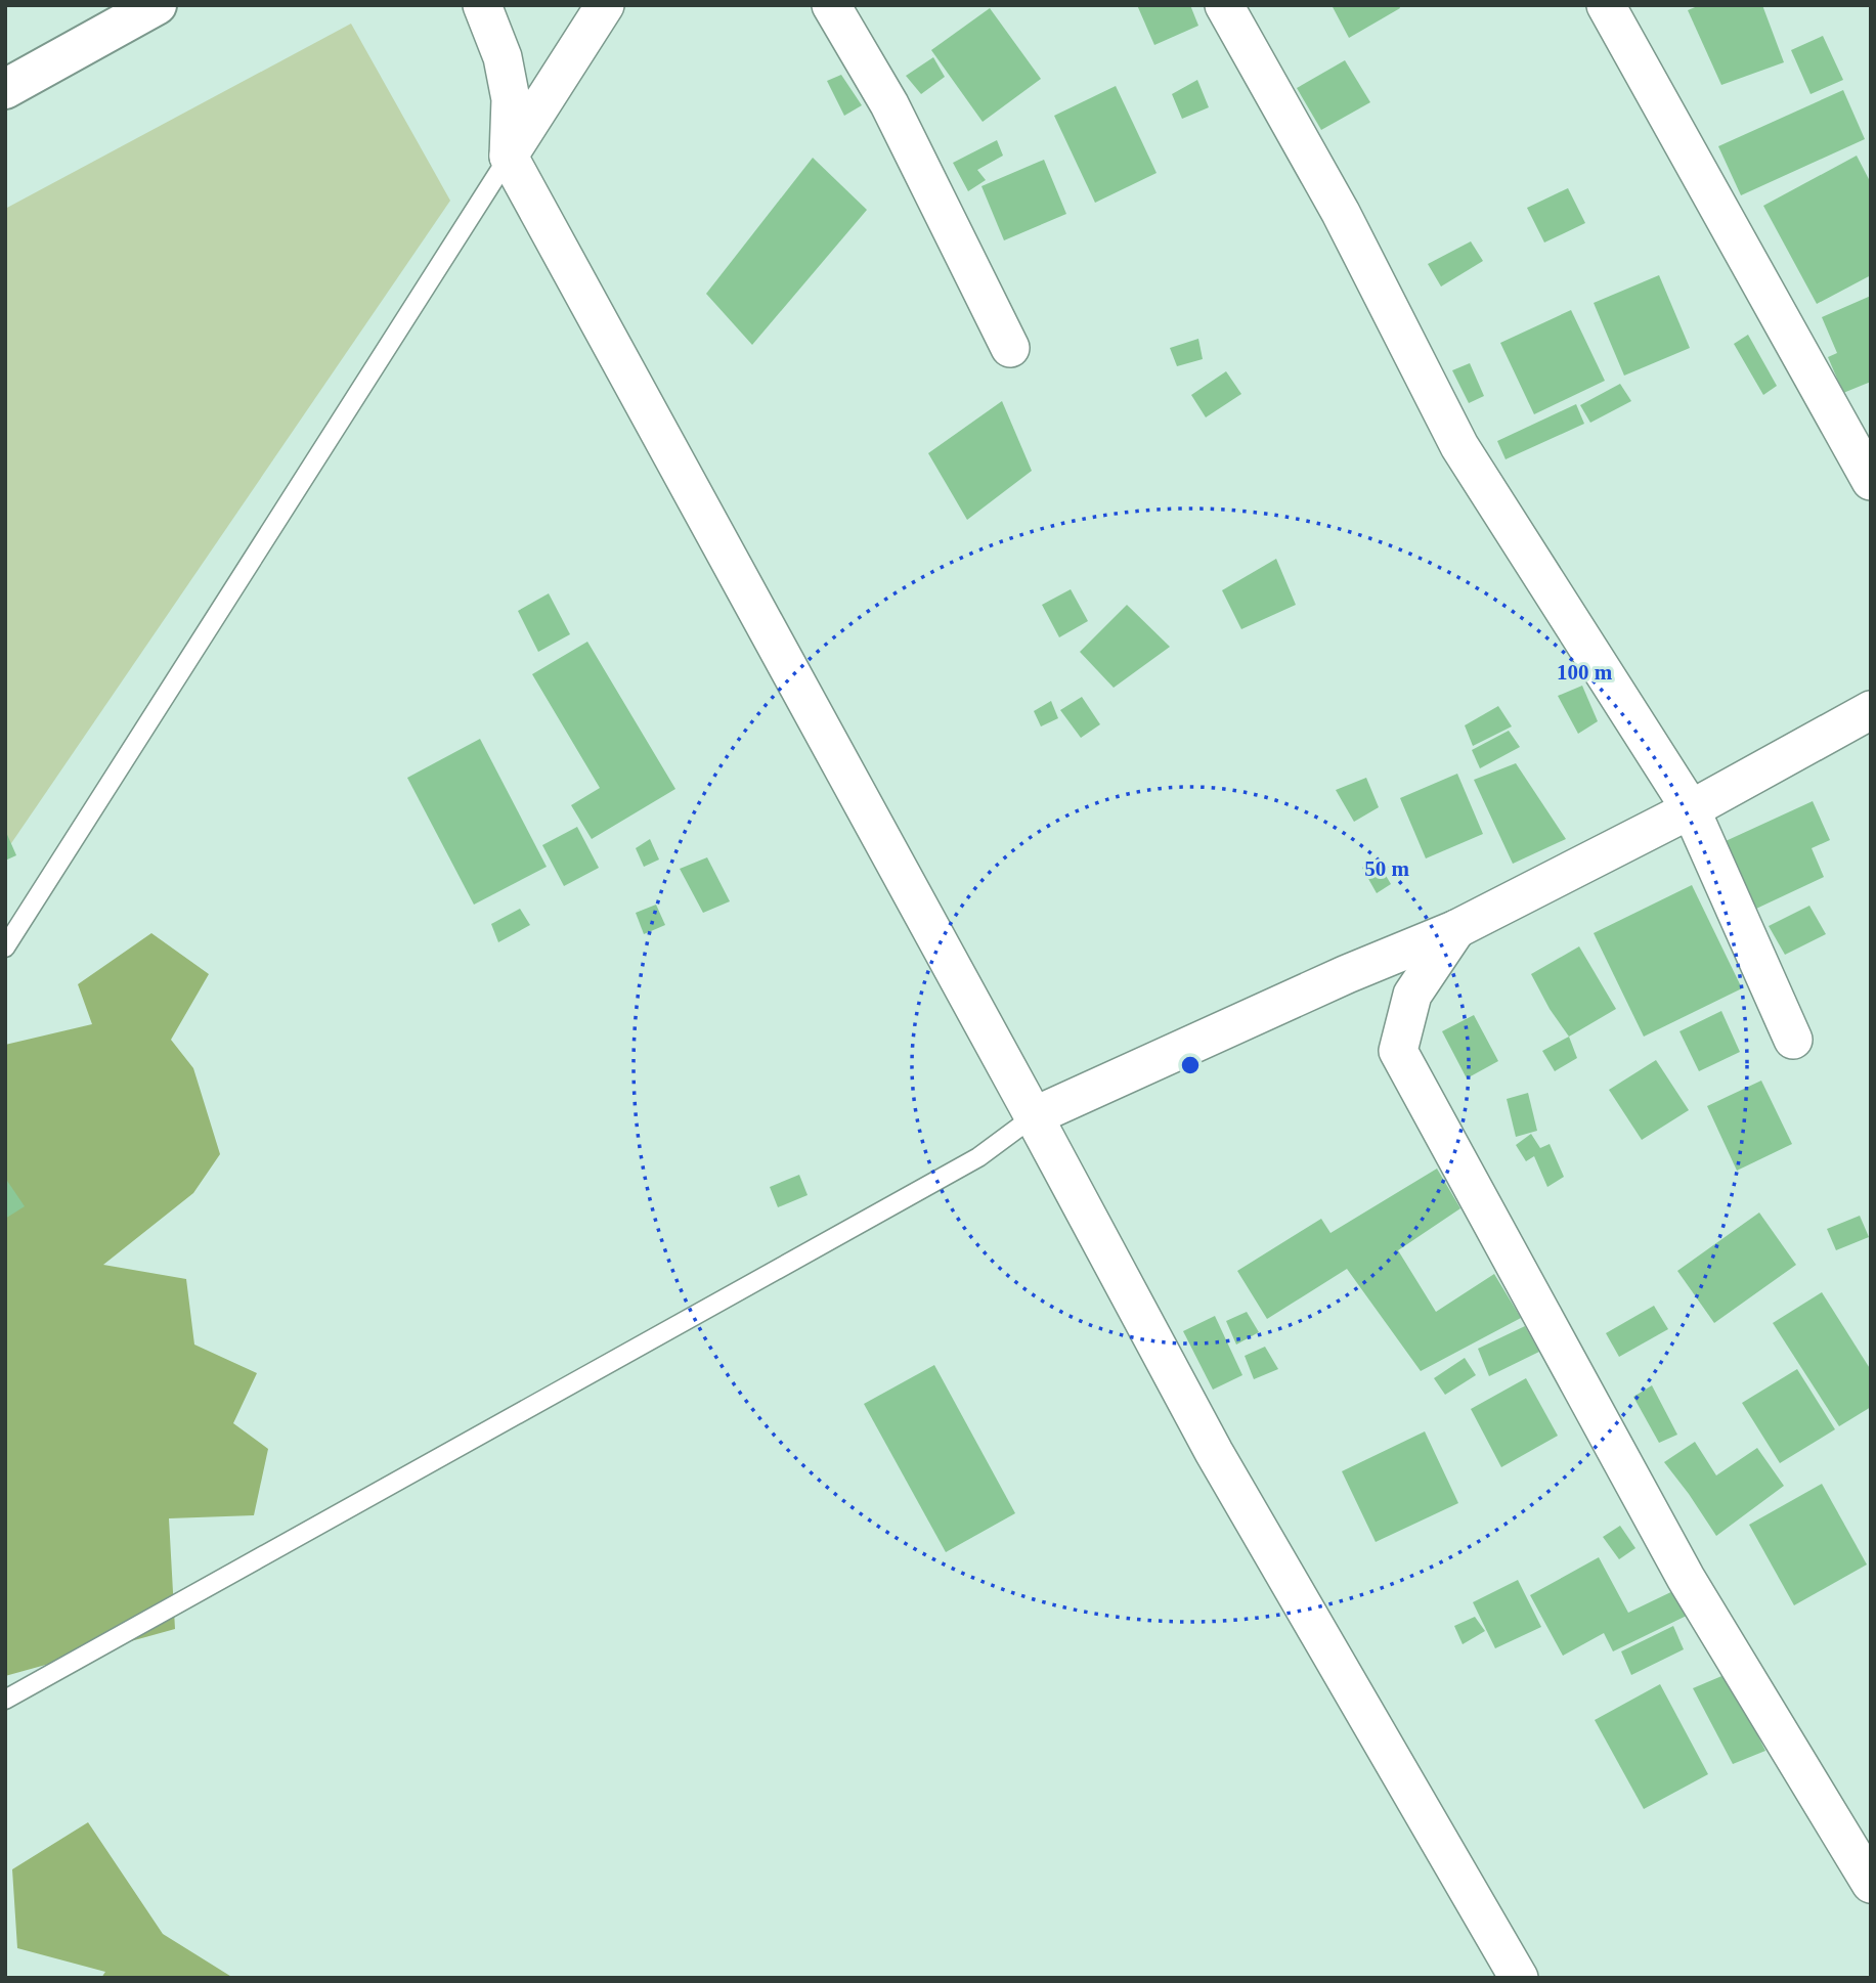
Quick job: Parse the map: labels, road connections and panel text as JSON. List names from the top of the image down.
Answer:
{
  "rings": ["100 m", "50 m"]
}
